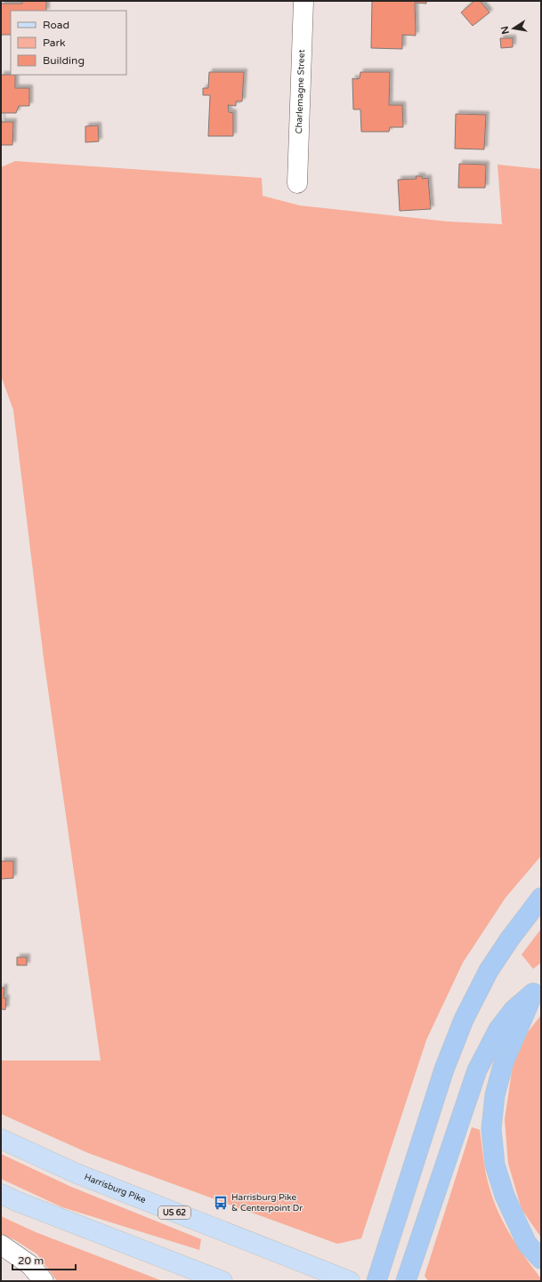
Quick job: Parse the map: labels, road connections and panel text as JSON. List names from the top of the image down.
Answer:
{
  "streets": {
    "main road": ["Harrisburg Pike", "US 62"],
    "street": ["Charlemagne Street"]
  },
  "places": {
    "bus stop": ["Harrisburg Pike & Centerpoint Dr"]
  },
  "legend": ["Road", "Park", "Building"],
  "scale_bar": "20 m",
  "north": "left"
}
